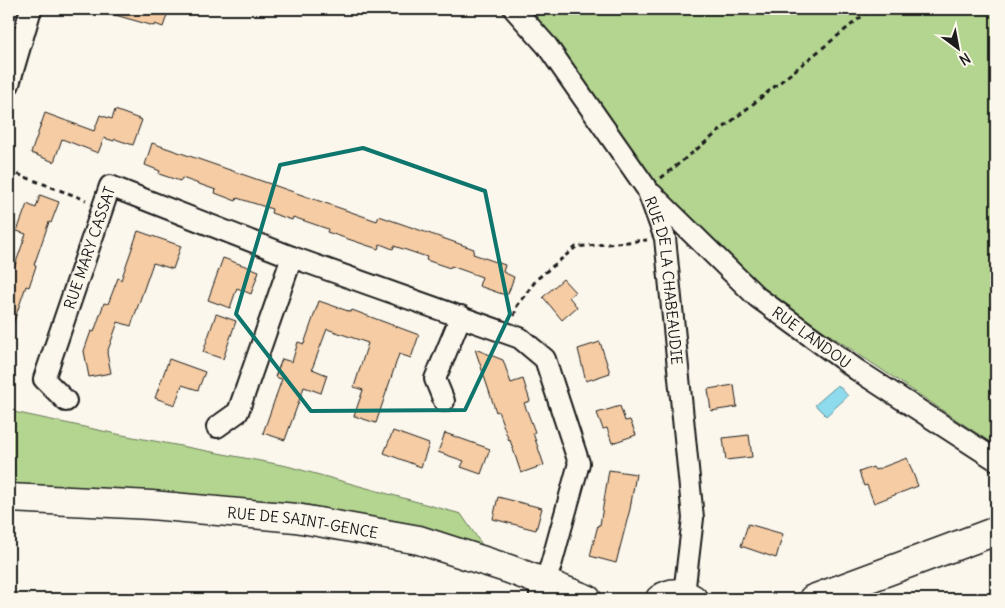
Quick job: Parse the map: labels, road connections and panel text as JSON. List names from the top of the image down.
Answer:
{
  "streets": {
    "street": [
      "RUE MARY CASSAT",
      "RUE DE LA CHABEAUDIE",
      "RUE LANDOU",
      "RUE DE SAINT-GENCE"
    ]
  },
  "crossings": [
    ["RUE MARY CASSAT", "RUE DE SAINT-GENCE"],
    ["RUE DE LA CHABEAUDIE", "RUE LANDOU"]
  ],
  "north": "bottom right"
}
